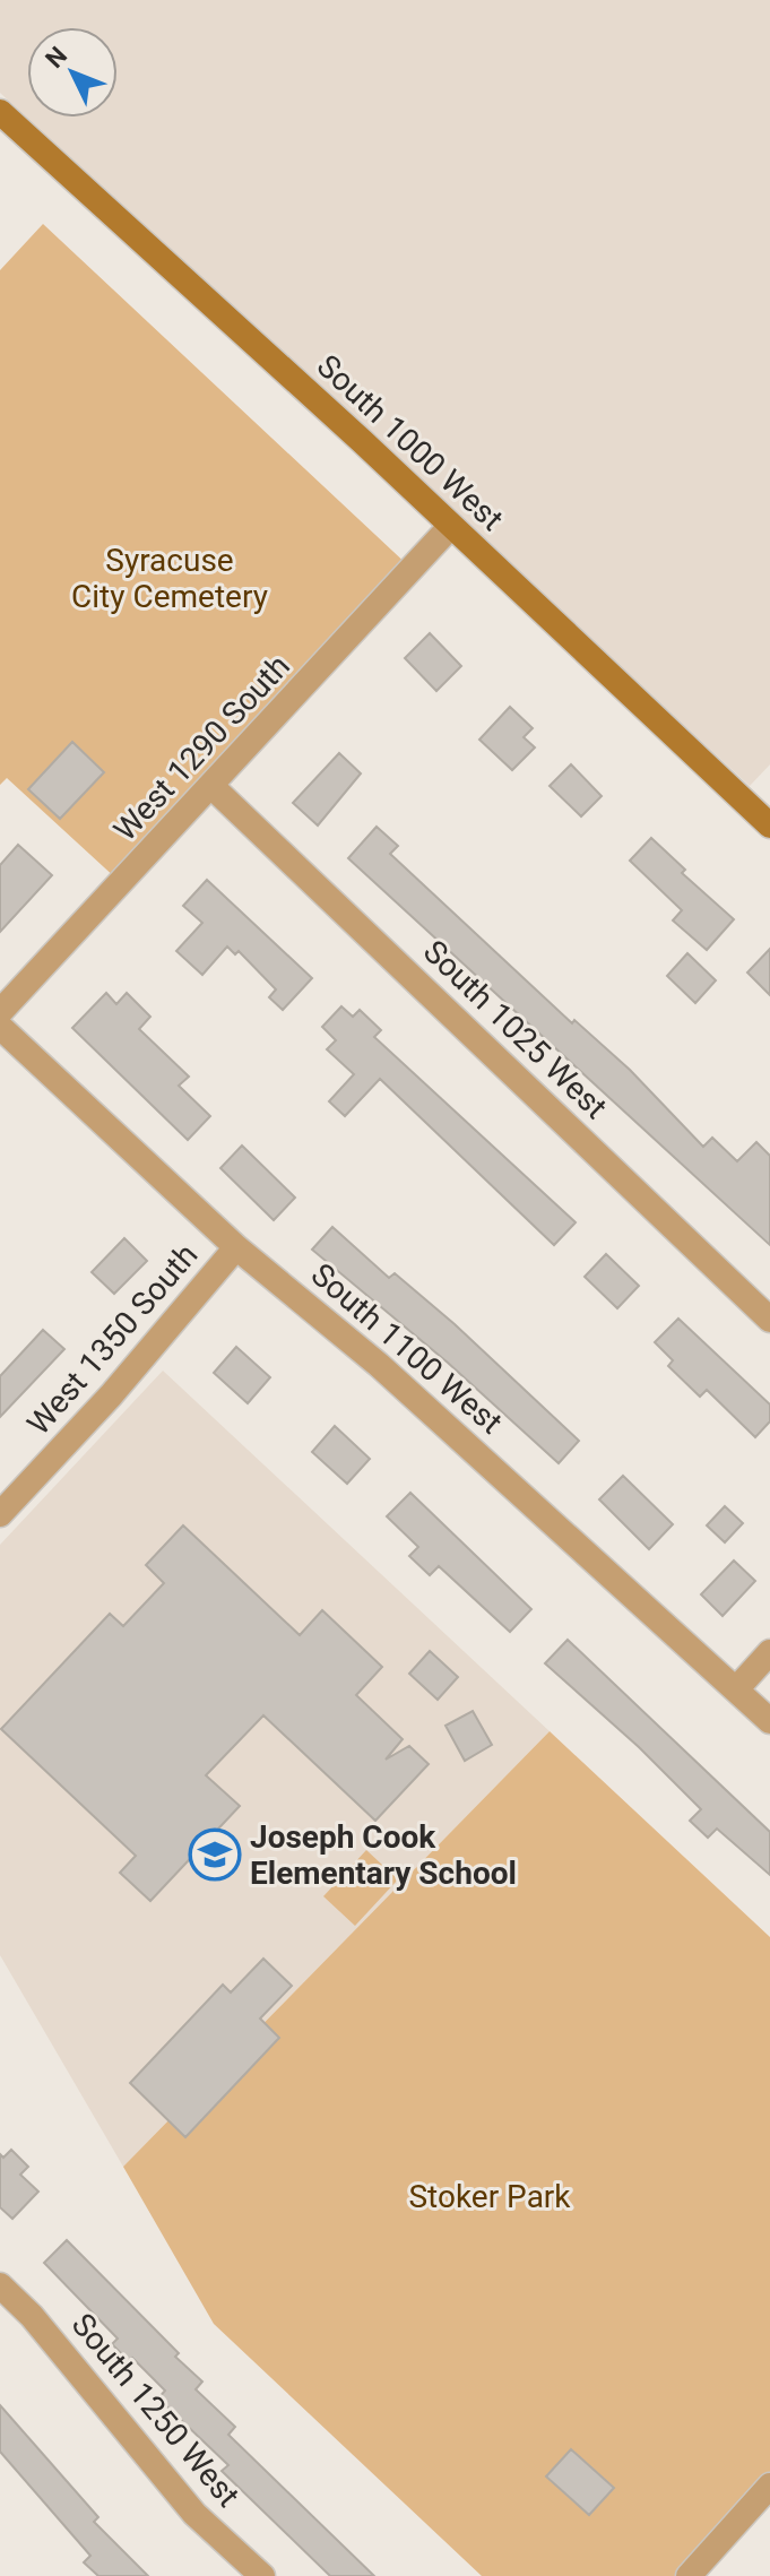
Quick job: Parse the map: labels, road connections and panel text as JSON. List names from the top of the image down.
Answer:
{
  "streets": {
    "main road": ["South 1000 West"],
    "street": [
      "West 1290 South",
      "South 1025 West",
      "West 1350 South",
      "South 1100 West",
      "South 1250 West"
    ]
  },
  "crossings": [
    ["South 1000 West", "West 1290 South"],
    ["West 1290 South", "South 1025 West"],
    ["West 1350 South", "South 1100 West"]
  ],
  "parks": ["Syracuse City Cemetery", "Stoker Park"],
  "places": {
    "school or university": ["Joseph Cook Elementary School"]
  },
  "north": "top left"
}
